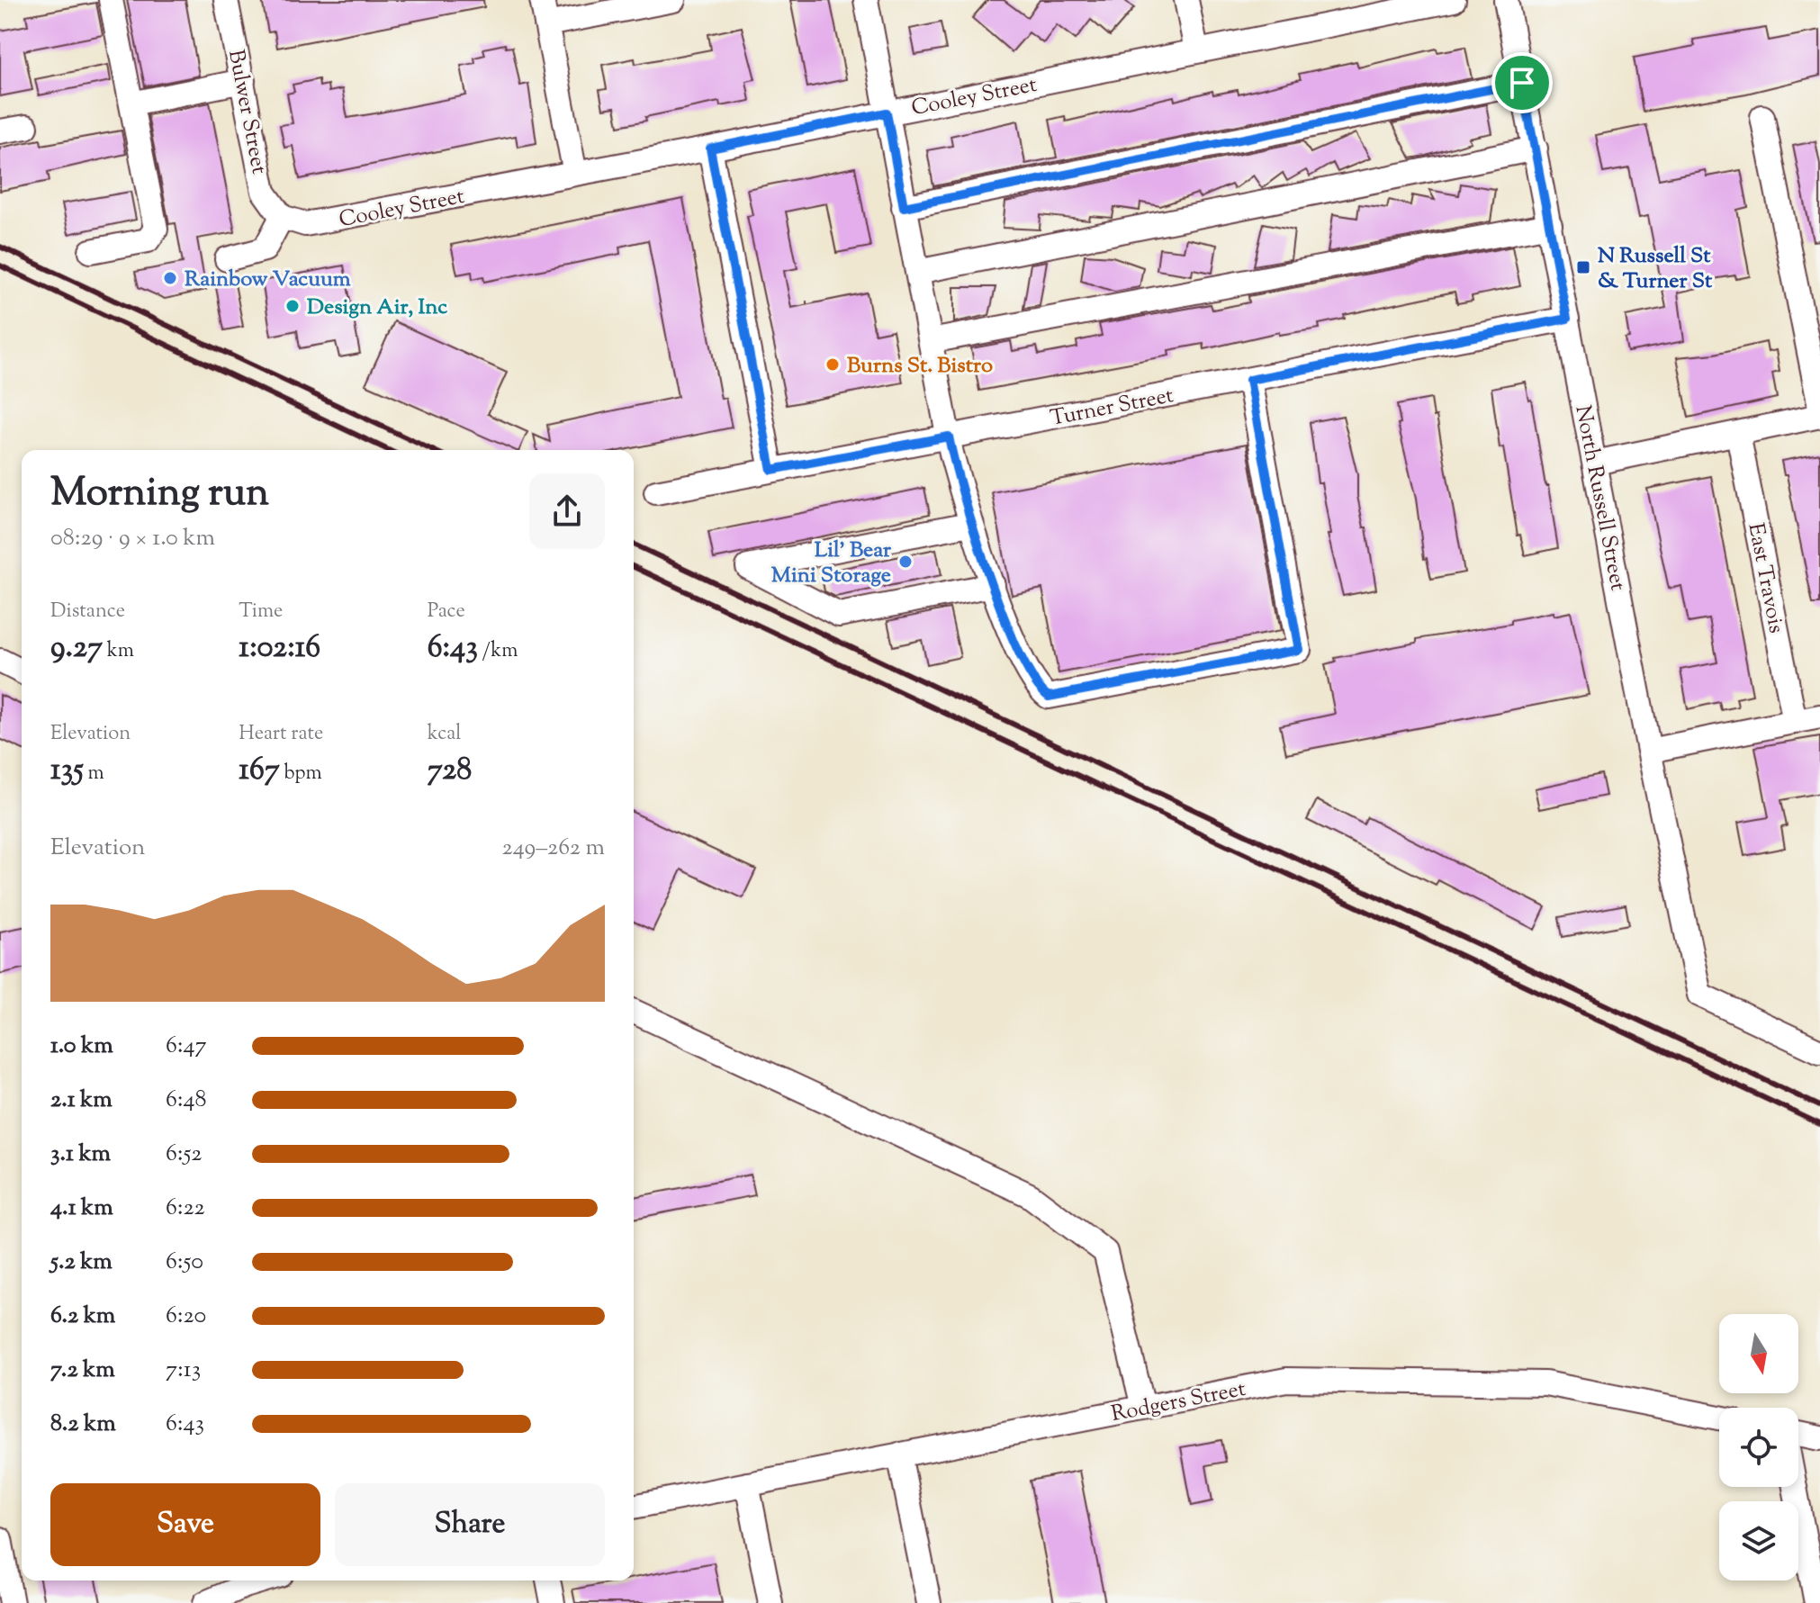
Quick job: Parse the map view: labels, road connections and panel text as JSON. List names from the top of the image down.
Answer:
{
  "streets": {
    "street": [
      "Cooley Street",
      "Bulwer Street",
      "Turner Street",
      "North Russell Street",
      "East Travois",
      "Rodgers Street"
    ]
  },
  "crossings": [
    ["Cooley Street", "Bulwer Street"],
    ["Turner Street", "North Russell Street"]
  ],
  "places": {
    "transit": ["N Russell St & Turner St"],
    "other": [
      "Rainbow Vacuum",
      "Design Air, Inc",
      "Burns St. Bistro",
      "Lil' Bear Mini Storage"
    ]
  },
  "north": "bottom",
  "page": {
    "heading": ["Morning run", "08:29 · 9 × 1.0 km"],
    "stats": [
      ["Distance", "9.27 km"],
      ["Time", "1:02:16"],
      ["Pace", "6:43 /km"],
      ["Elevation", "135 m"],
      ["Heart rate", "167 bpm"],
      ["kcal", "728"]
    ],
    "chart": ["Elevation", "249–262 m"],
    "list": [
      {
        "name": "1.0 km",
        "note": "6:47"
      },
      {
        "name": "2.1 km",
        "note": "6:48"
      },
      {
        "name": "3.1 km",
        "note": "6:52"
      },
      {
        "name": "4.1 km",
        "note": "6:22"
      },
      {
        "name": "5.2 km",
        "note": "6:50"
      },
      {
        "name": "6.2 km",
        "note": "6:20"
      },
      {
        "name": "7.2 km",
        "note": "7:13"
      },
      {
        "name": "8.2 km",
        "note": "6:43"
      }
    ],
    "buttons": ["Save", "Share"]
  }
}
